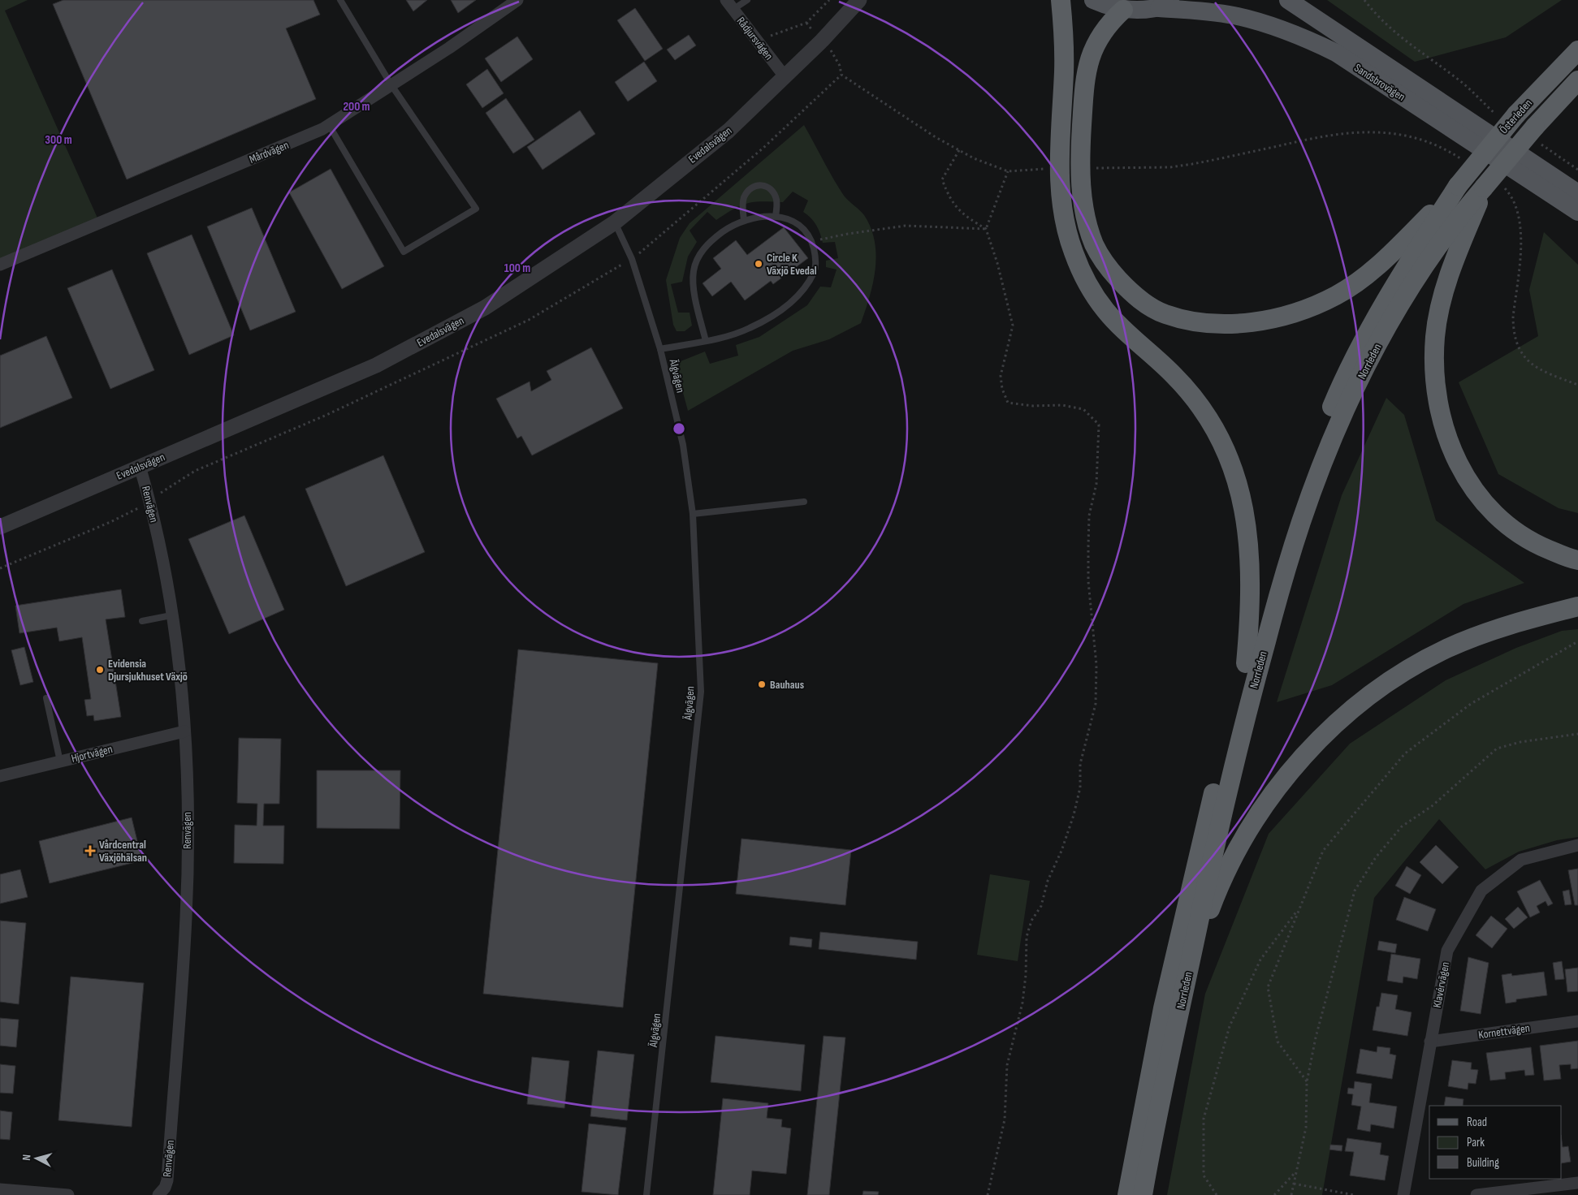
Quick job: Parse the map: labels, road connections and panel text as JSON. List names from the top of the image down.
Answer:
{
  "streets": {
    "highway": ["Österleden", "Norrleden"],
    "main road": ["Sandsbrovägen"],
    "street": [
      "Rådjursvägen",
      "Evedalsvägen",
      "Mårdvägen",
      "Renvägen",
      "Hjortvägen",
      "Klavérvägen",
      "Kornettvägen"
    ],
    "lane": ["Älgvägen"]
  },
  "crossings": [
    ["Rådjursvägen", "Evedalsvägen"],
    ["Österleden", "Norrleden"],
    ["Evedalsvägen", "Älgvägen"],
    ["Evedalsvägen", "Renvägen"],
    ["Renvägen", "Hjortvägen"],
    ["Klavérvägen", "Kornettvägen"]
  ],
  "places": {
    "other": ["Circle K Växjö Evedal", "Evidensia Djursjukhuset Växjö", "Bauhaus"],
    "health": ["Vårdcentral Växjöhälsan"]
  },
  "legend": ["Road", "Park", "Building"],
  "north": "left",
  "rings": ["200 m", "300 m", "100 m"]
}
